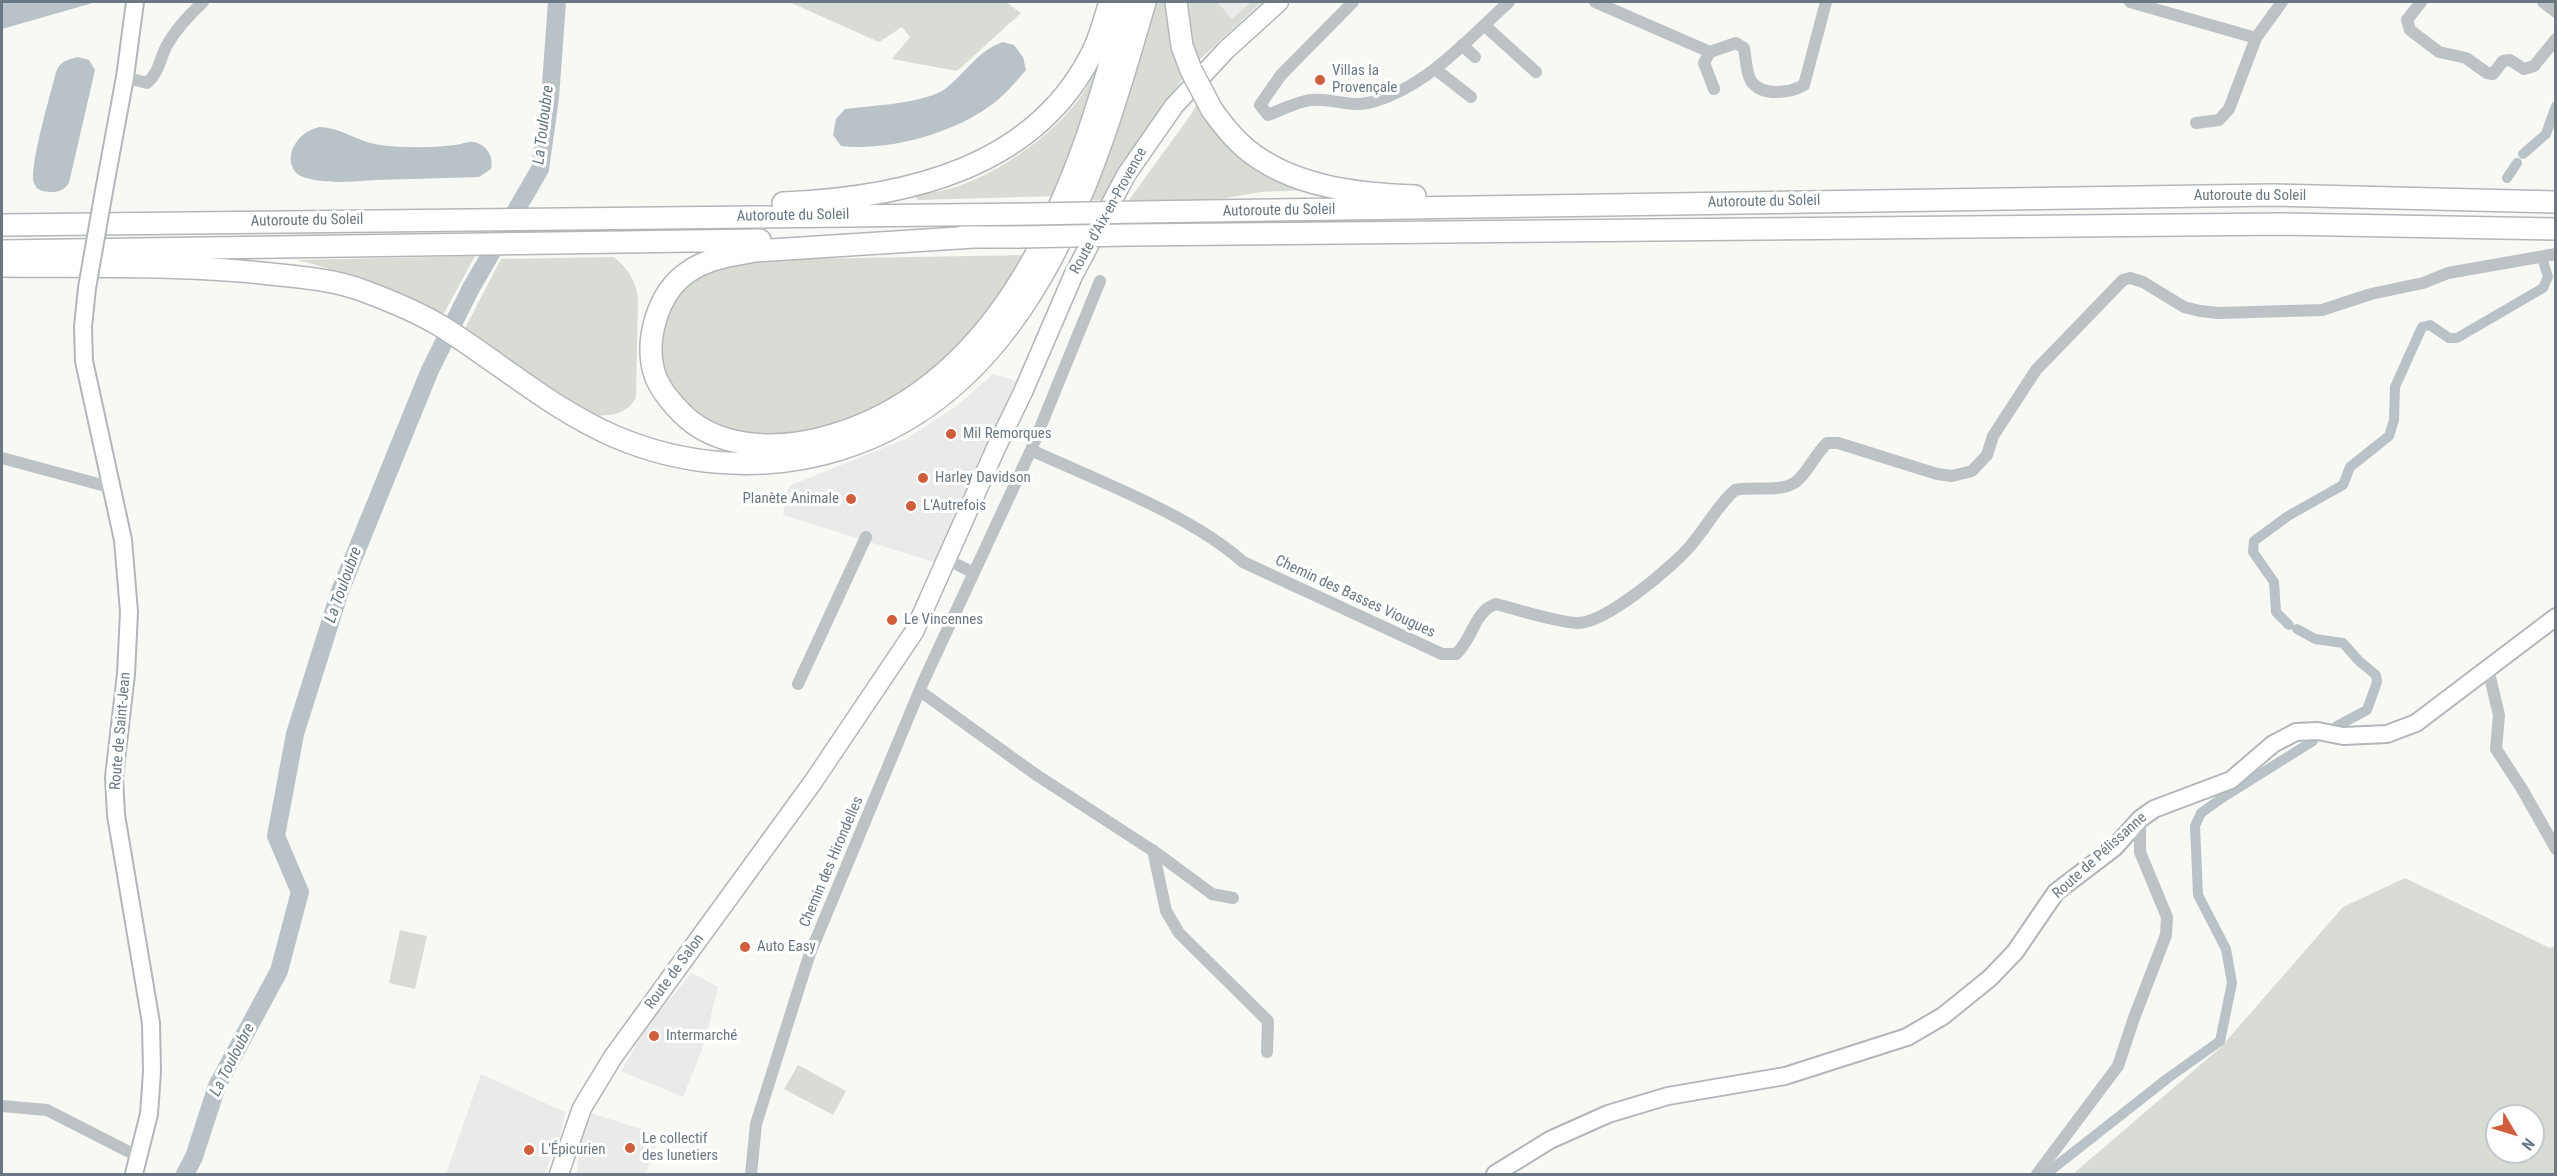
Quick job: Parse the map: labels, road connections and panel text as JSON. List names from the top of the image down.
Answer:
{
  "streets": {
    "highway": ["Autoroute du Soleil"],
    "main road": ["Route d'Aix-en-Provence", "Route de Salon"],
    "street": [
      "Chemin des Basses Viougues",
      "Route de Saint-Jean",
      "Route de Pélissanne",
      "Chemin des Hirondelles"
    ]
  },
  "crossings": [
    ["Route d'Aix-en-Provence", "Chemin des Hirondelles"],
    ["Route d'Aix-en-Provence", "Route de Salon"],
    ["Chemin des Basses Viougues", "Chemin des Hirondelles"]
  ],
  "water": ["La Touloubre"],
  "places": [
    "Villas la Provençale",
    "Mil Remorques",
    "Harley Davidson",
    "Planète Animale",
    "L'Autrefois",
    "Le Vincennes",
    "Auto Easy",
    "Intermarché",
    "Le collectif des lunetiers",
    "L'Épicurien"
  ],
  "north": "bottom right"
}
